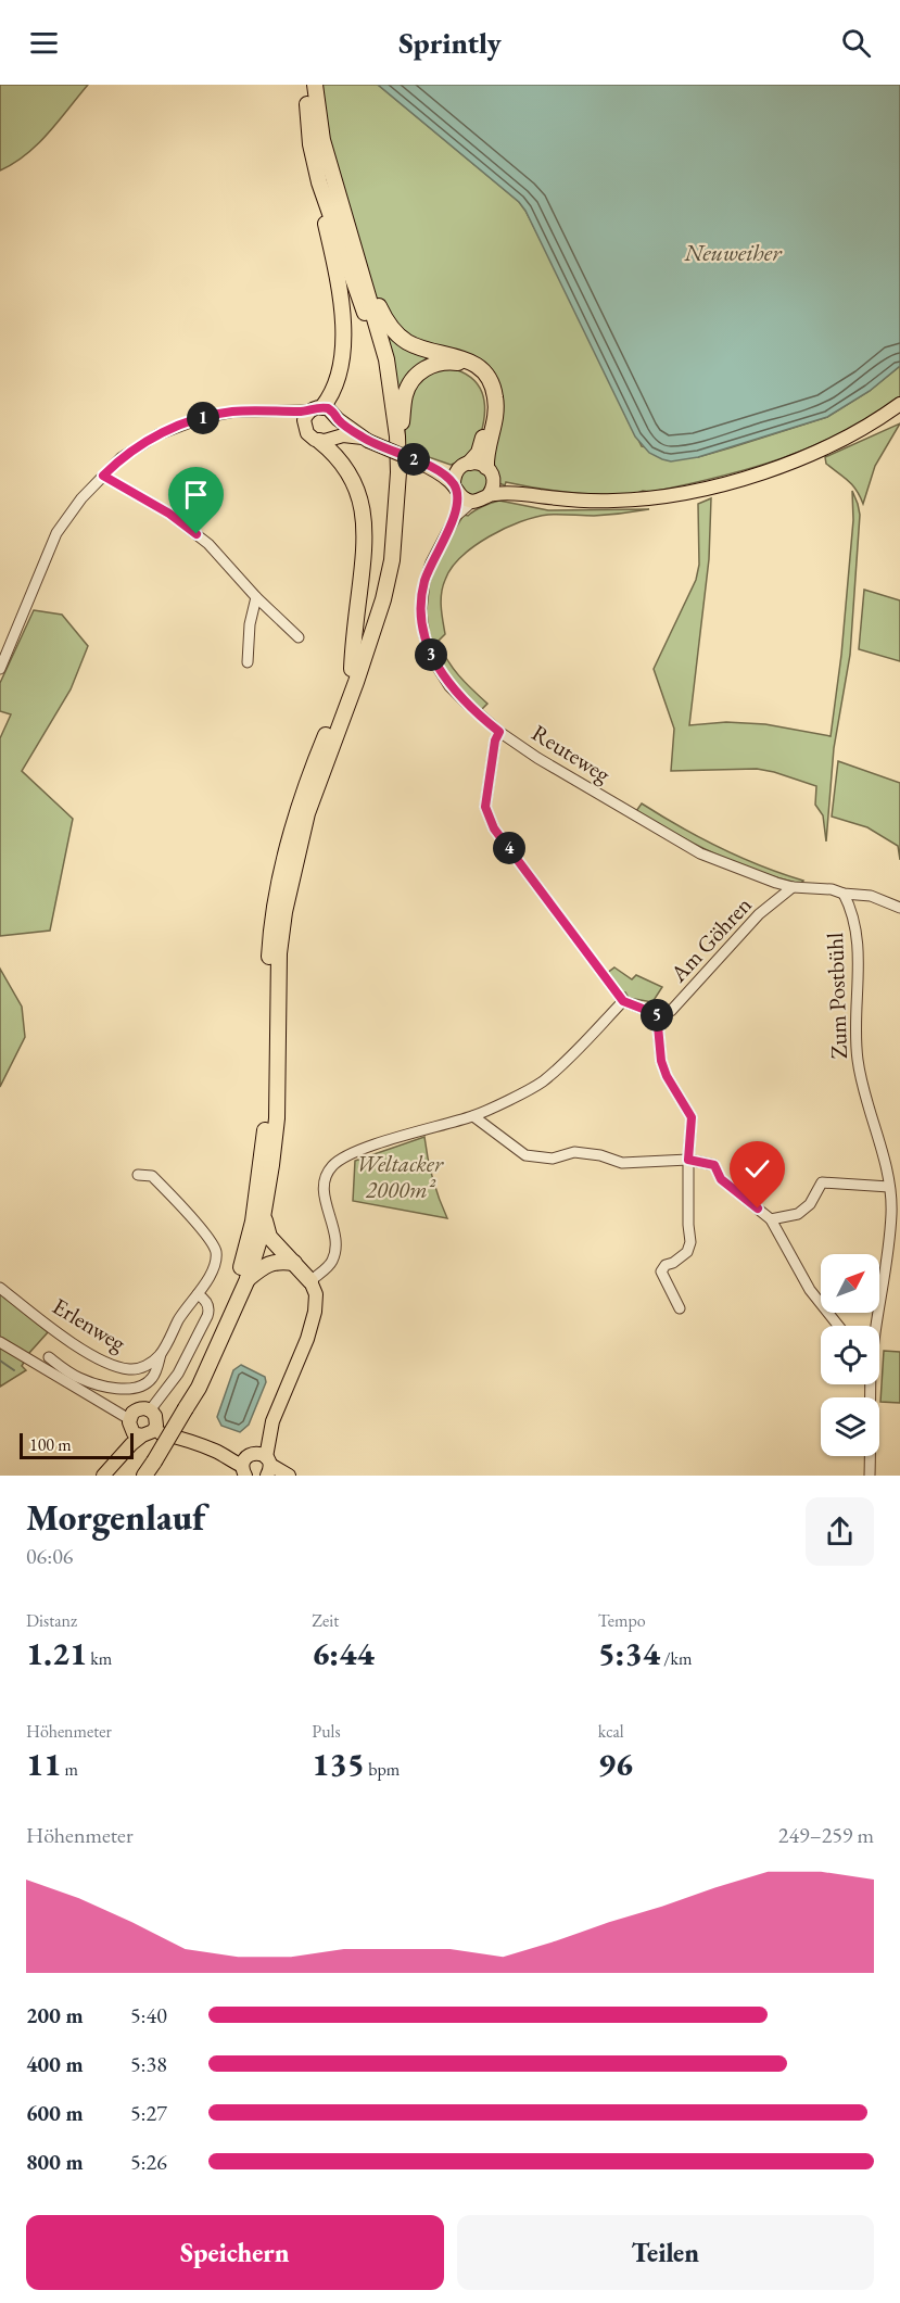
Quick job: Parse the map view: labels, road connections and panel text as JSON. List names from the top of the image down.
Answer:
{
  "streets": {
    "street": [
      "Reuteweg",
      "Am Göhren",
      "Zum Postbühl",
      "Erlenweg"
    ]
  },
  "crossings": [
    ["Reuteweg", "Am Göhren"]
  ],
  "water": ["Neuweiher"],
  "parks": ["Weltacker 2000m²"],
  "scale_bar": "100 m",
  "north": "top right",
  "page": {
    "header": "Sprintly",
    "pins": [
      "1",
      "2",
      "3",
      "4",
      "5"
    ],
    "scale": "100 m",
    "heading": ["Morgenlauf", "06:06"],
    "stats": [
      ["Distanz", "1.21 km"],
      ["Zeit", "6:44"],
      ["Tempo", "5:34 /km"],
      ["Höhenmeter", "11 m"],
      ["Puls", "135 bpm"],
      ["kcal", "96"]
    ],
    "chart": ["Höhenmeter", "249–259 m"],
    "list": [
      {
        "name": "200 m",
        "note": "5:40"
      },
      {
        "name": "400 m",
        "note": "5:38"
      },
      {
        "name": "600 m",
        "note": "5:27"
      },
      {
        "name": "800 m",
        "note": "5:26"
      }
    ],
    "buttons": ["Speichern", "Teilen"]
  }
}
